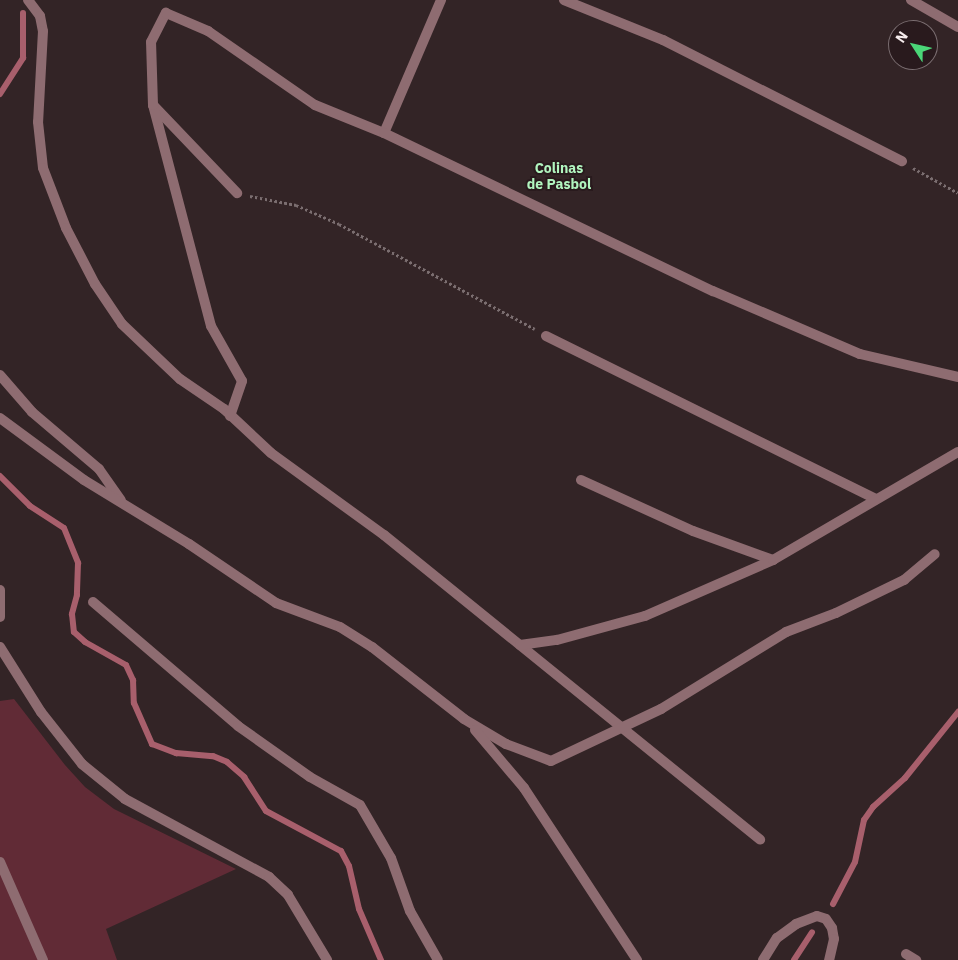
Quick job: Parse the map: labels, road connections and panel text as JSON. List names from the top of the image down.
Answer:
{
  "districts": ["Colinas de Pasbol"],
  "north": "top left"
}
